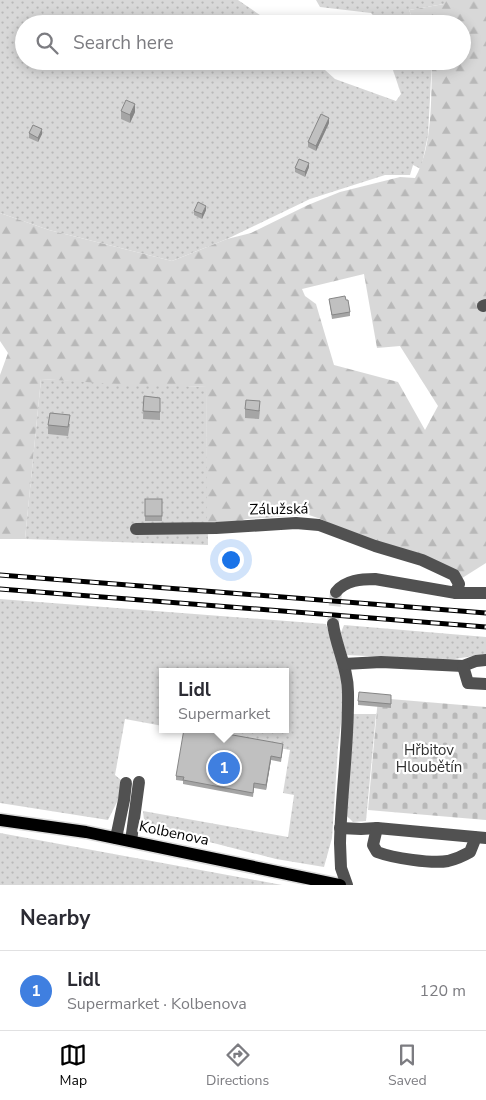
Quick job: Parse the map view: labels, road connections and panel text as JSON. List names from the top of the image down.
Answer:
{
  "streets": {
    "main road": ["Kolbenova"],
    "street": ["Zálužská"]
  },
  "parks": ["Hřbitov Hloubětín"],
  "page": {
    "search": "Search here",
    "popup": ["Lidl", "Supermarket"],
    "pins": "1",
    "heading": "Nearby",
    "list": [
      {
        "mark": "1",
        "name": "Lidl",
        "note": "Supermarket · Kolbenova",
        "value": "120 m"
      }
    ],
    "nav": ["Map", "Directions", "Saved"]
  }
}
